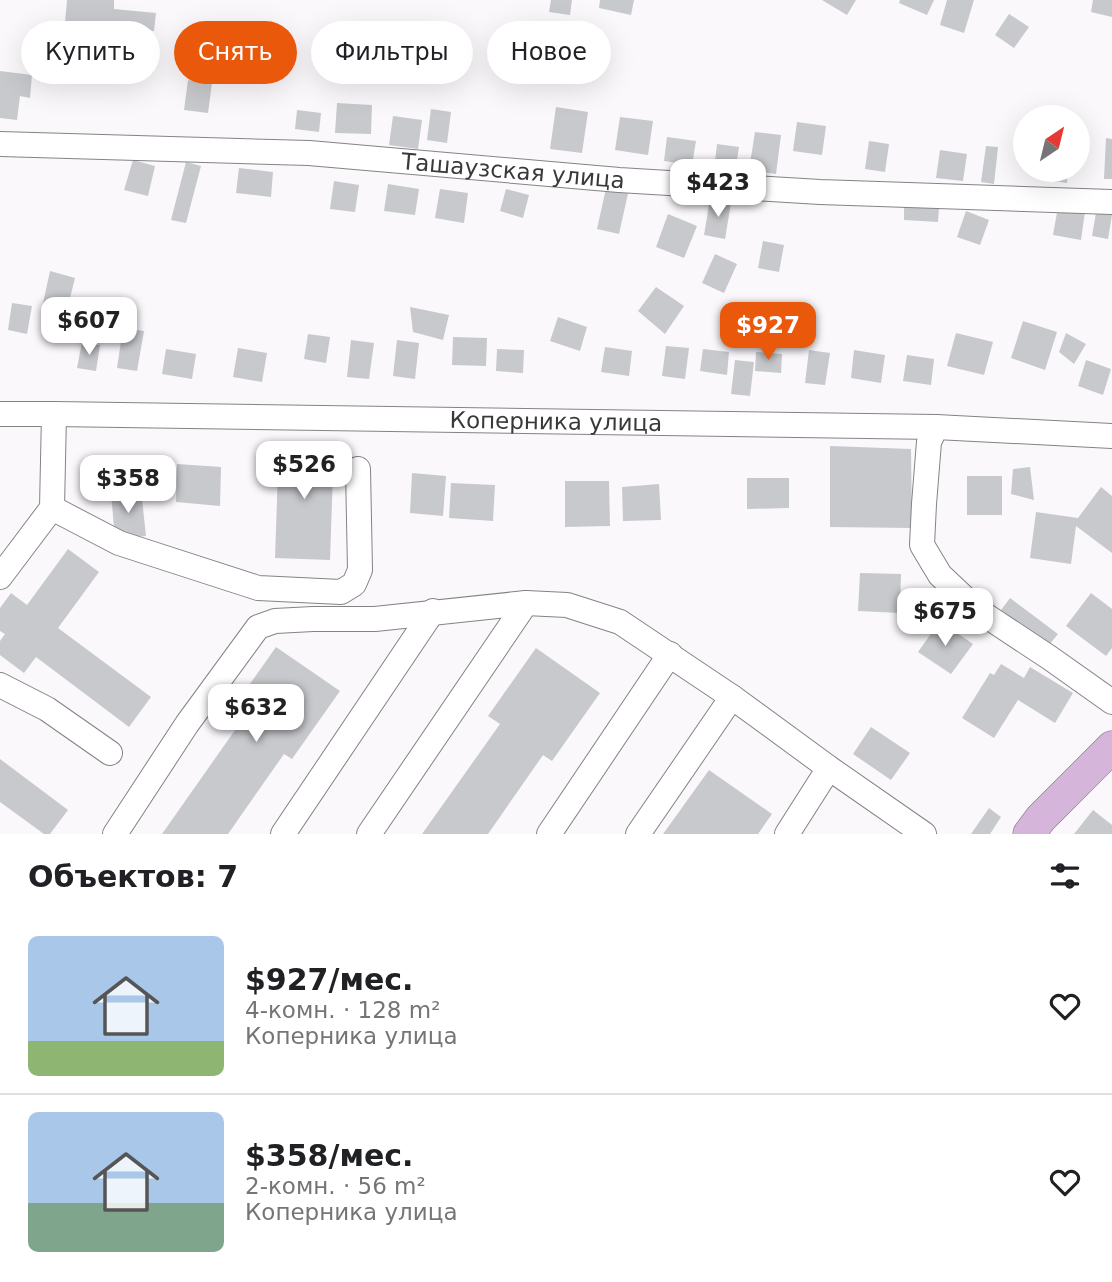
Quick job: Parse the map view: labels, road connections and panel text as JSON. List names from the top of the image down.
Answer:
{
  "streets": {
    "street": ["Ташаузская улица", "Коперника улица"]
  },
  "north": "top right",
  "page": {
    "chip": [
      "Купить",
      "Снять",
      "Фильтры",
      "Новое"
    ],
    "price": [
      "$423",
      "$607",
      "$927",
      "$526",
      "$358",
      "$675",
      "$632"
    ],
    "heading": "Объектов: 7",
    "list": [
      {
        "name": "$927/мес.",
        "note": "4-комн. · 128 m² · Коперника улица"
      },
      {
        "name": "$358/мес.",
        "note": "2-комн. · 56 m² · Коперника улица"
      }
    ]
  }
}
